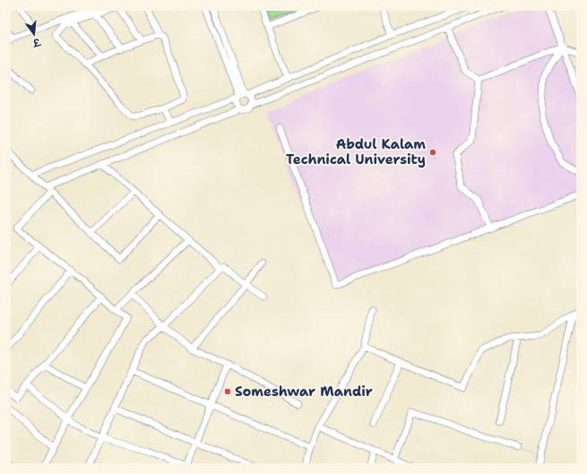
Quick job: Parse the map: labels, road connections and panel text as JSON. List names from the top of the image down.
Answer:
{
  "places": ["Abdul Kalam Technical University", "Someshwar Mandir"],
  "north": "bottom"
}
